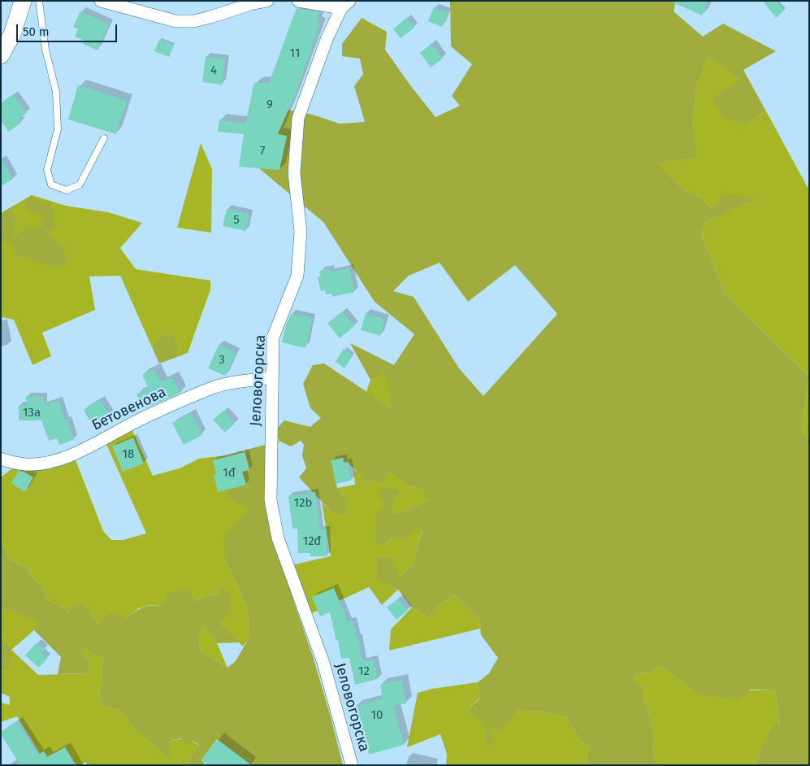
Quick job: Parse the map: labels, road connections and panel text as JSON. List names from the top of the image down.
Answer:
{
  "streets": {
    "street": ["Јеловогорска", "Бетовенова"]
  },
  "crossings": [
    ["Јеловогорска", "Бетовенова"]
  ],
  "house_numbers": [
    "11",
    "4",
    "9",
    "7",
    "5",
    "3",
    "13a",
    "18",
    "1đ",
    "12b",
    "12đ",
    "12",
    "10"
  ],
  "scale_bar": "50 m"
}
